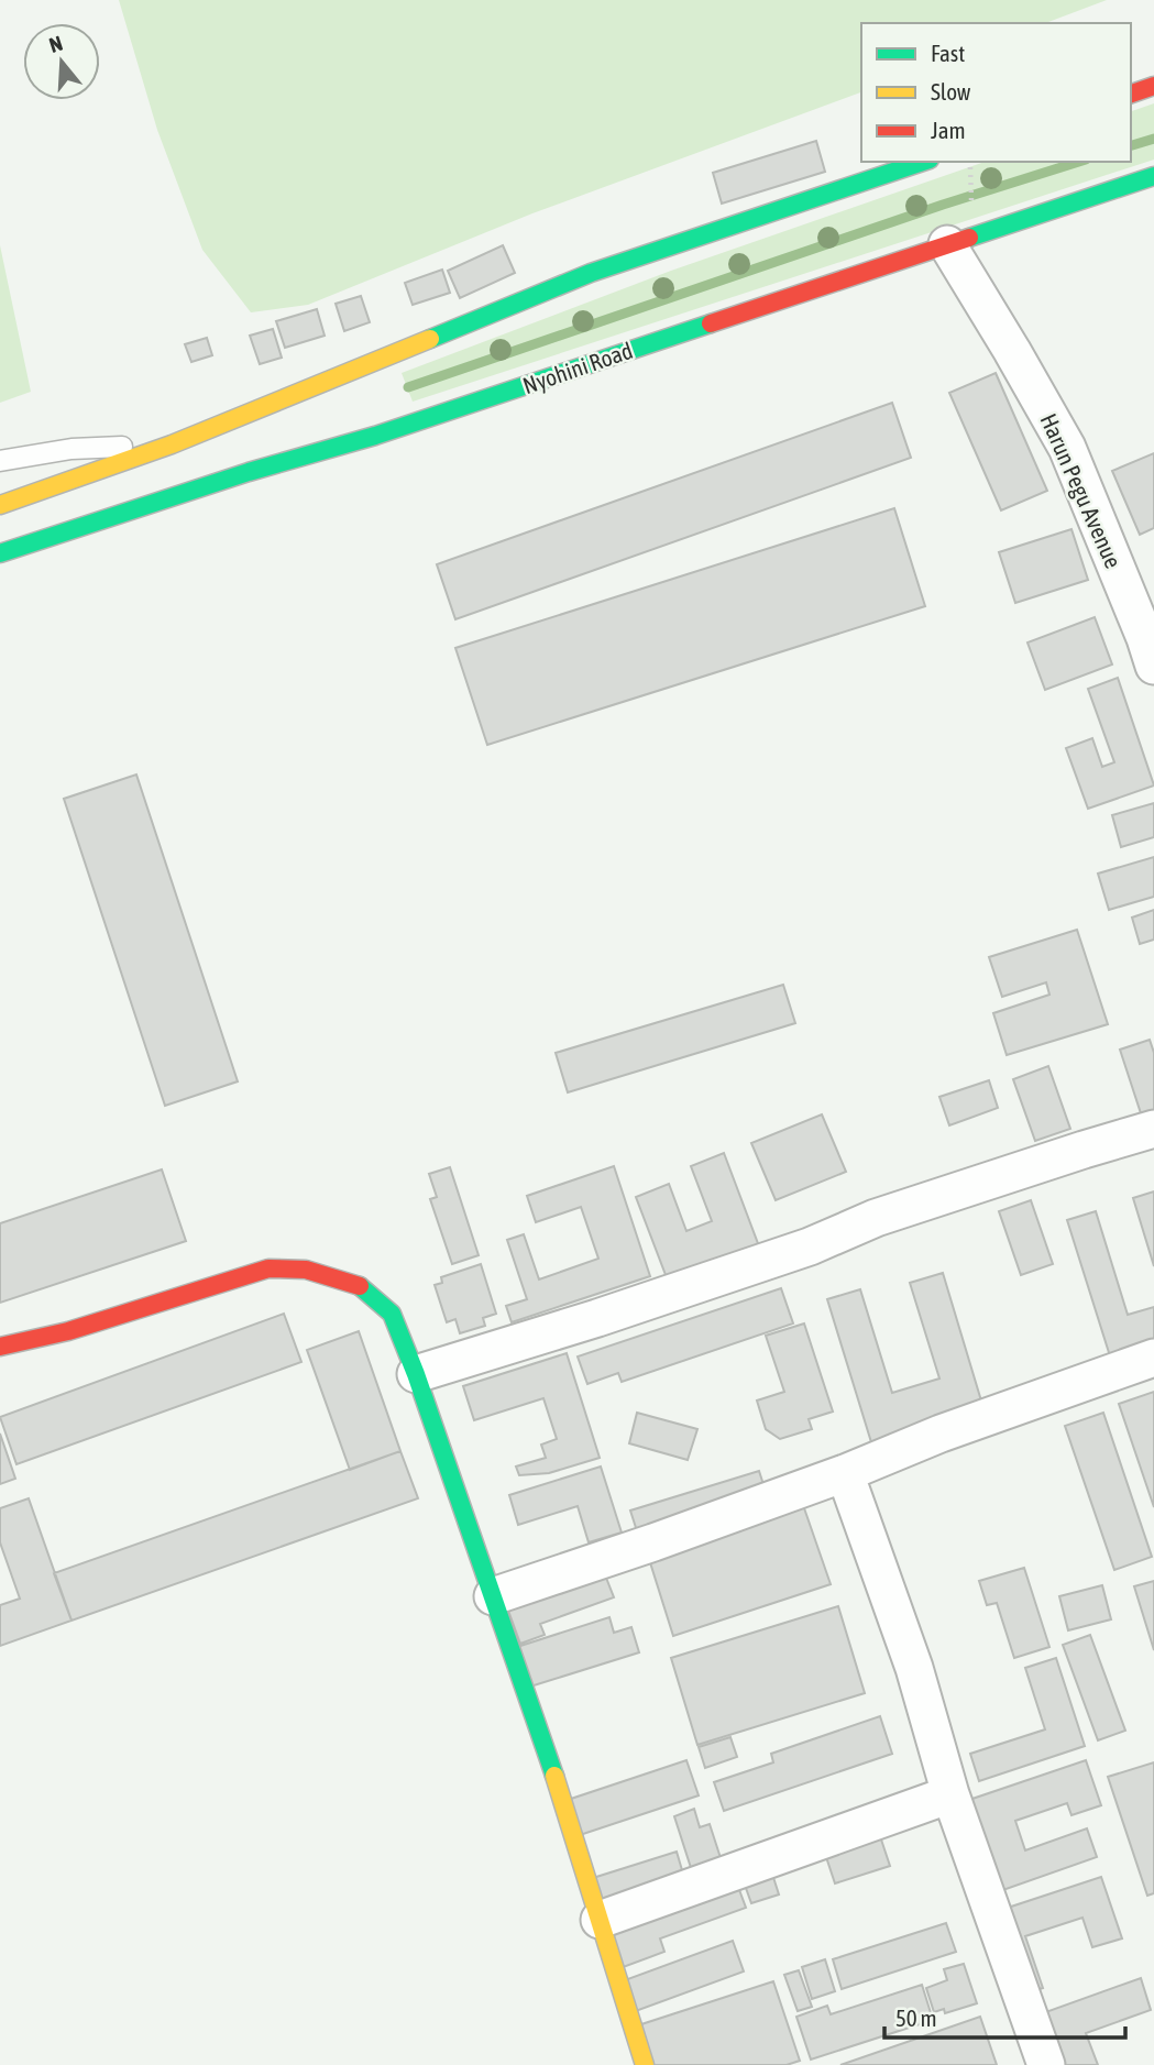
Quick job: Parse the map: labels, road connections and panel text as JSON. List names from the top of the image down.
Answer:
{
  "streets": {
    "main road": ["Nyohini Road"],
    "street": ["Harun Pegu Avenue"]
  },
  "crossings": [
    ["Nyohini Road", "Harun Pegu Avenue"]
  ],
  "legend": ["Fast", "Slow", "Jam"],
  "scale_bar": "50 m",
  "north": "top"
}
